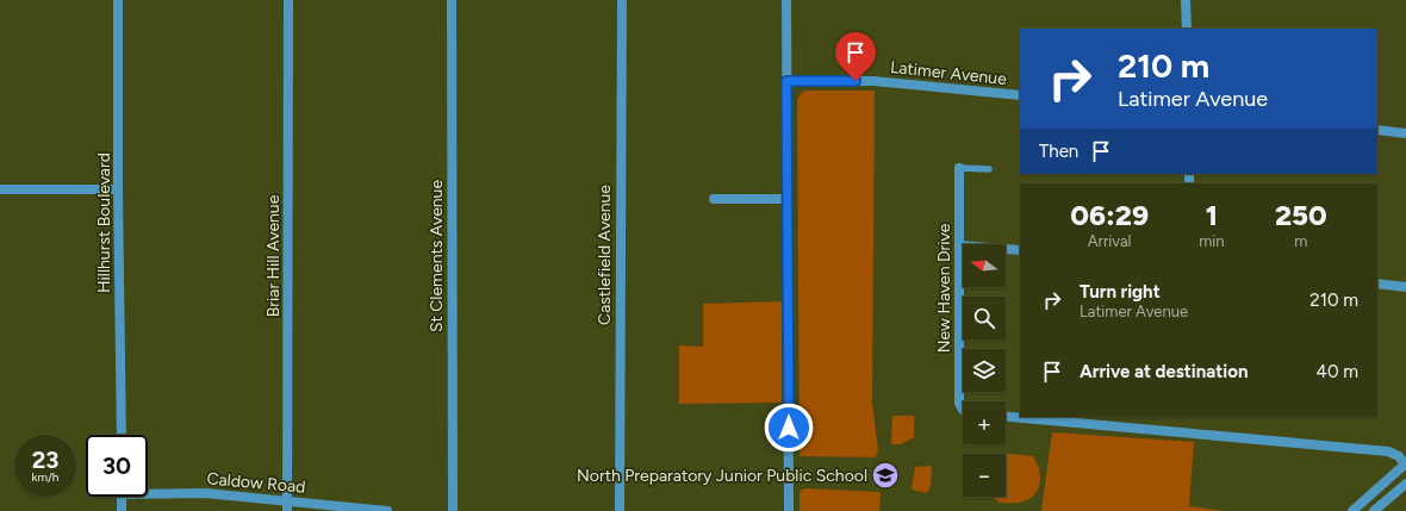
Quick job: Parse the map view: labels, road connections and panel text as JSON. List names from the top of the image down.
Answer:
{
  "streets": {
    "street": [
      "Latimer Avenue",
      "Hillhurst Boulevard",
      "Castlefield Avenue",
      "Briar Hill Avenue",
      "St Clements Avenue",
      "New Haven Drive",
      "Caldow Road"
    ]
  },
  "crossings": [
    ["Briar Hill Avenue", "Caldow Road"]
  ],
  "places": {
    "school or university": ["North Preparatory Junior Public School"]
  },
  "north": "left",
  "page": {
    "turn": ["210 m", "Latimer Avenue"],
    "then": "Then",
    "eta": [
      "06:29",
      "Arrival",
      "1",
      "min",
      "250",
      "m"
    ],
    "map_buttons": ["+", "−"],
    "list": [
      {
        "name": "Turn right",
        "note": "Latimer Avenue",
        "value": "210 m"
      },
      {
        "name": "Arrive at destination",
        "value": "40 m"
      }
    ],
    "speed": "23 km/h",
    "limit": "30"
  }
}
